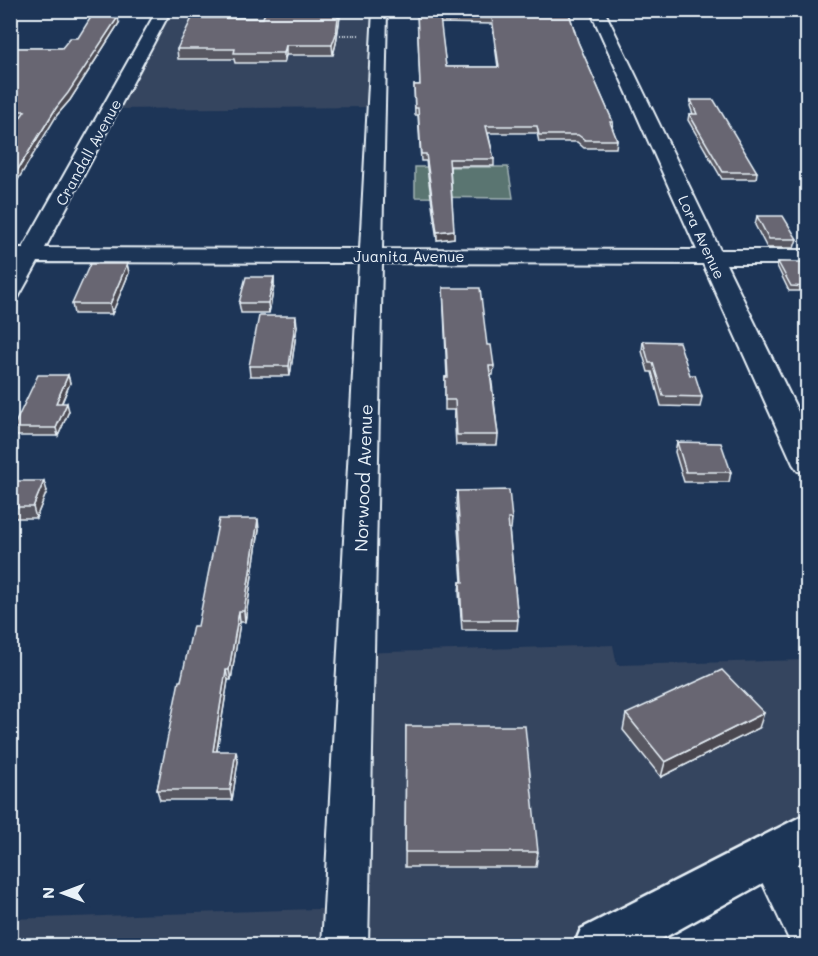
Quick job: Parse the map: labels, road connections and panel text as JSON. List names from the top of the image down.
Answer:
{
  "streets": {
    "street": [
      "Crandall Avenue",
      "Lora Avenue",
      "Juanita Avenue",
      "Norwood Avenue"
    ]
  },
  "crossings": [
    ["Crandall Avenue", "Juanita Avenue"],
    ["Lora Avenue", "Juanita Avenue"],
    ["Juanita Avenue", "Norwood Avenue"]
  ],
  "north": "left"
}
